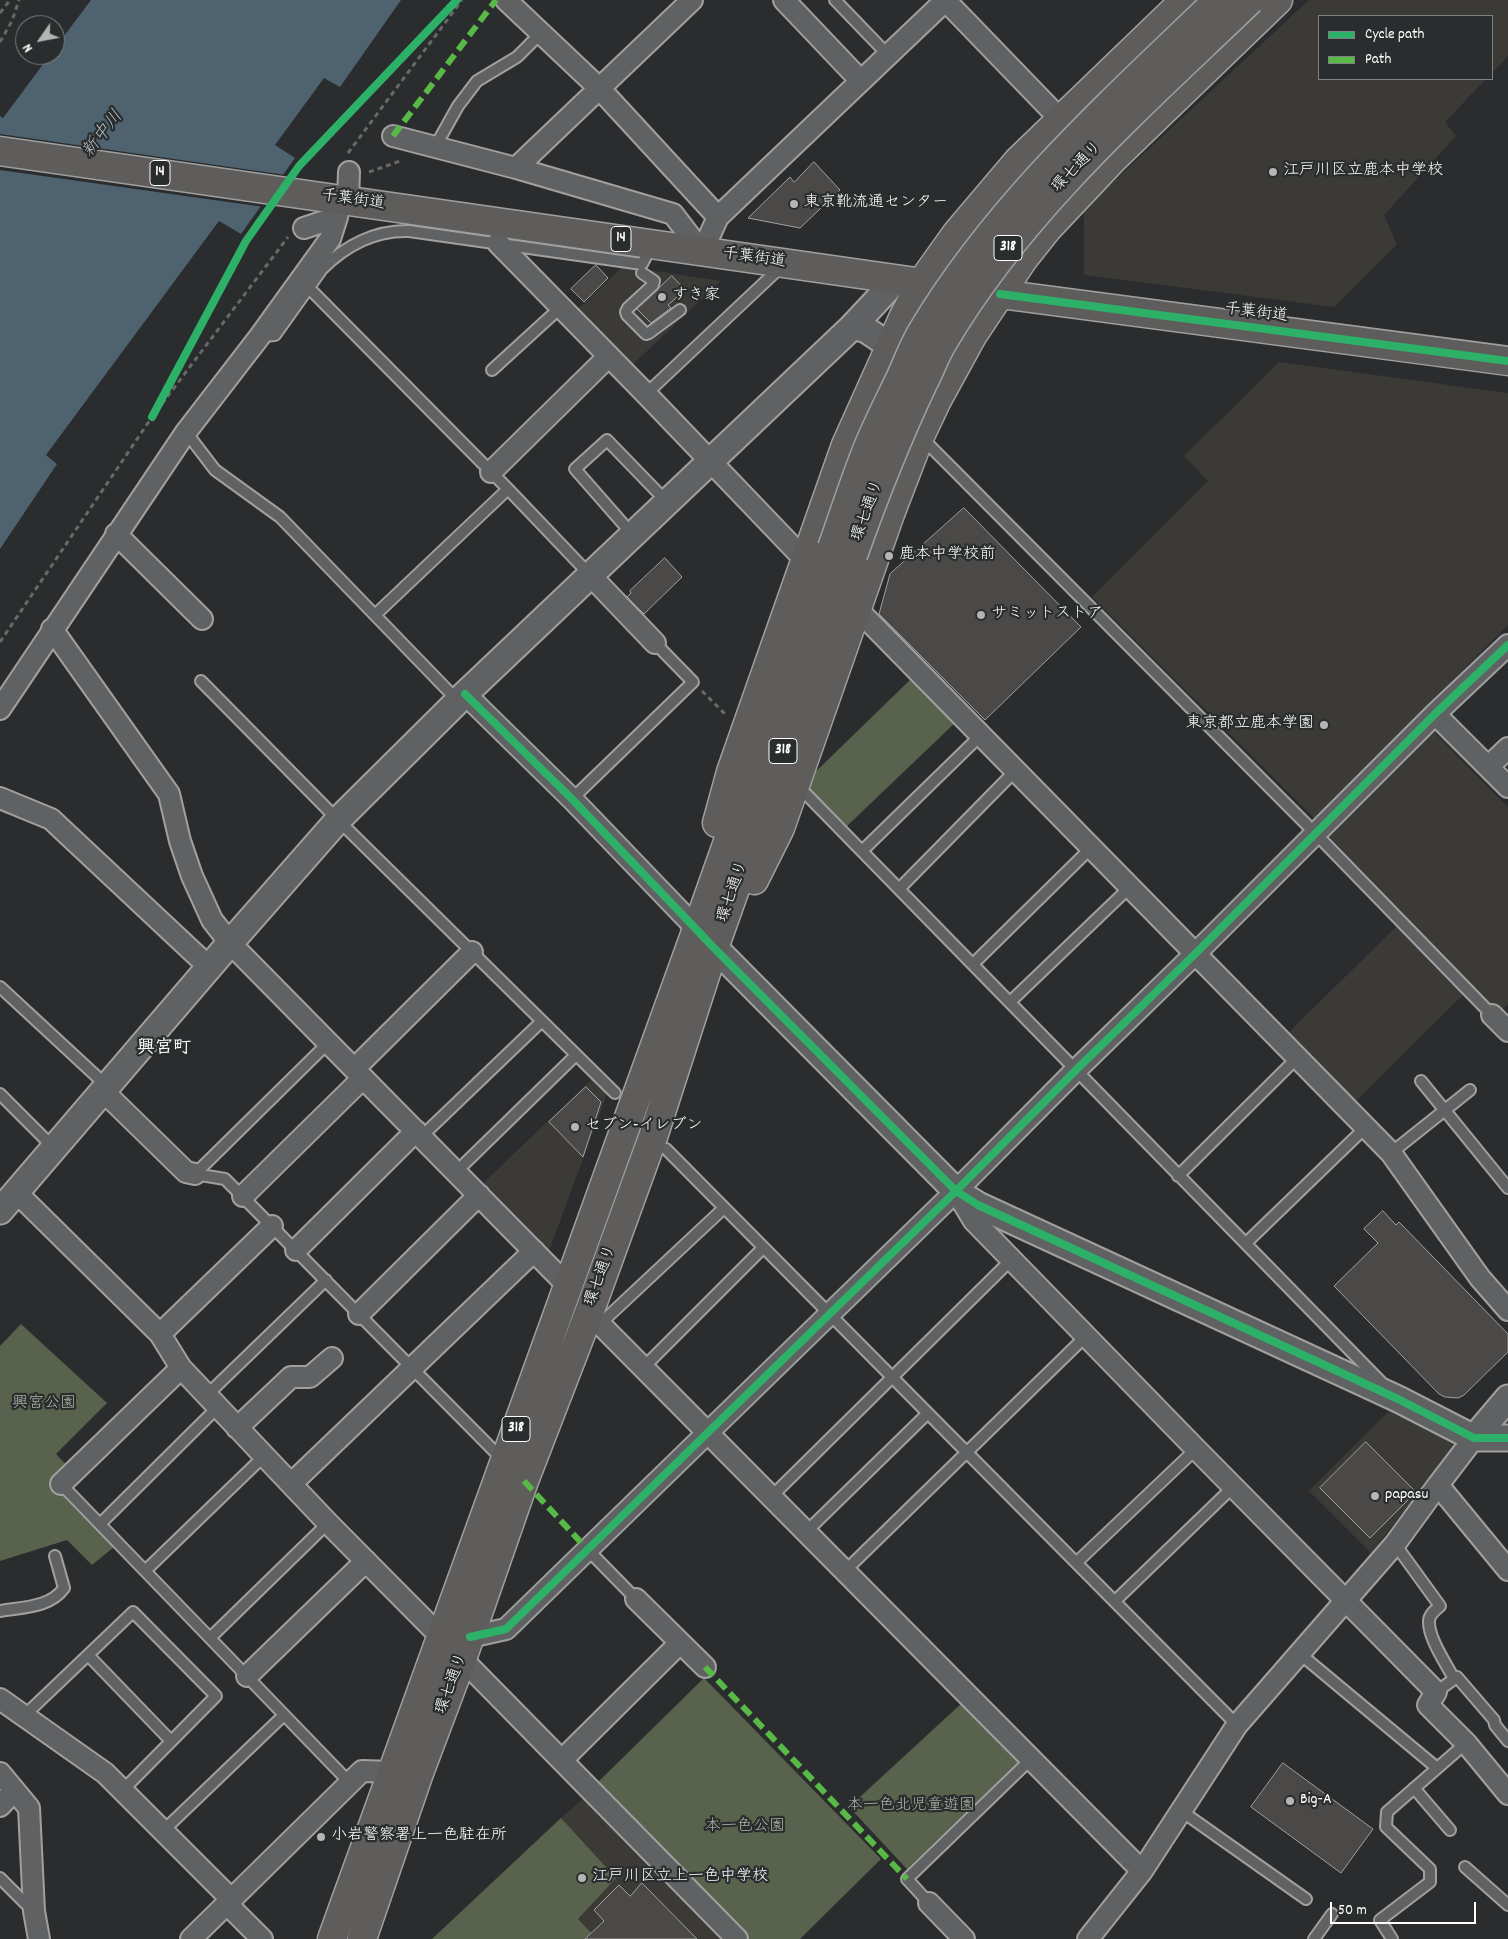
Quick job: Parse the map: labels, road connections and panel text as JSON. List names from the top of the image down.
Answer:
{
  "streets": {
    "main road": [
      "環七通り",
      "14",
      "千葉街道",
      "318"
    ]
  },
  "districts": ["興宮町"],
  "water": ["新中川"],
  "parks": ["興宮公園", "本一色北児童遊園", "本一色公園"],
  "places": [
    "江戸川区立鹿本中学校",
    "東京靴流通センター",
    "すき家",
    "鹿本中学校前",
    "サミットストア",
    "東京都立鹿本学園",
    "セブン-イレブン",
    "papasu",
    "Big-A",
    "小岩警察署上一色駐在所",
    "江戸川区立上一色中学校"
  ],
  "legend": ["Cycle path", "Path"],
  "scale_bar": "50 m",
  "north": "bottom left"
}
